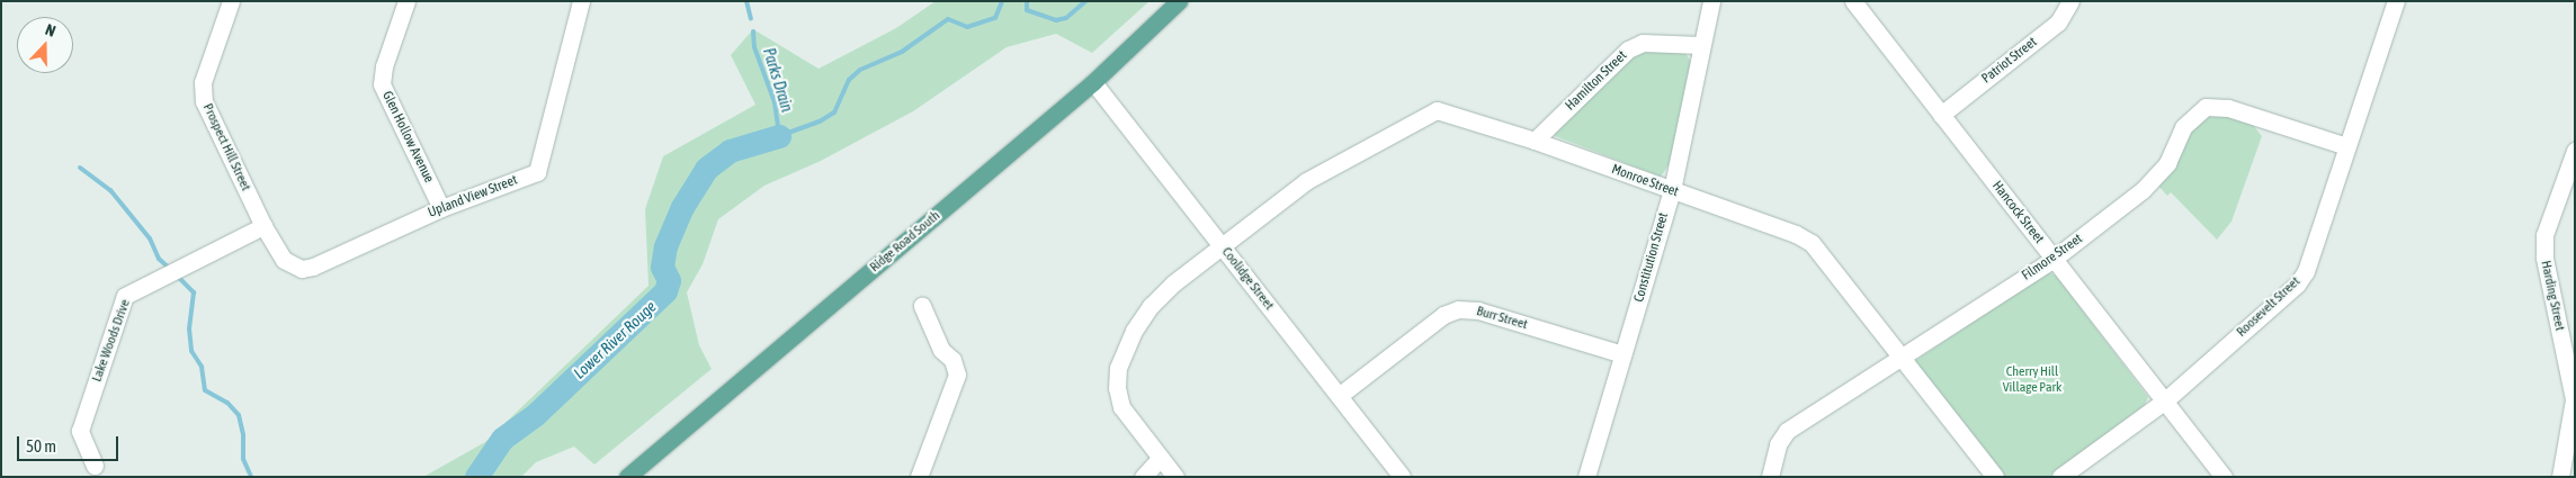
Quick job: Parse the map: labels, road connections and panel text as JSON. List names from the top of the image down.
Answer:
{
  "streets": {
    "main road": ["Ridge Road South"],
    "street": [
      "Patriot Street",
      "Hamilton Street",
      "Glen Hollow Avenue",
      "Prospect Hill Street",
      "Monroe Street",
      "Upland View Street",
      "Hancock Street",
      "Constitution Street",
      "Filmore Street",
      "Coolidge Street",
      "Harding Street",
      "Roosevelt Street",
      "Burr Street",
      "Lake Woods Drive"
    ]
  },
  "crossings": [
    ["Patriot Street", "Hancock Street"],
    ["Hamilton Street", "Monroe Street"],
    ["Hamilton Street", "Constitution Street"],
    ["Glen Hollow Avenue", "Upland View Street"],
    ["Prospect Hill Street", "Upland View Street"],
    ["Prospect Hill Street", "Lake Woods Drive"],
    ["Monroe Street", "Constitution Street"],
    ["Monroe Street", "Filmore Street"],
    ["Monroe Street", "Coolidge Street"],
    ["Upland View Street", "Lake Woods Drive"],
    ["Hancock Street", "Filmore Street"],
    ["Hancock Street", "Roosevelt Street"],
    ["Ridge Road South", "Coolidge Street"],
    ["Constitution Street", "Burr Street"],
    ["Filmore Street", "Roosevelt Street"],
    ["Coolidge Street", "Burr Street"]
  ],
  "water": ["Parks Drain", "Lower River Rouge"],
  "parks": ["Cherry Hill Village Park"],
  "scale_bar": "50 m",
  "north": "top"
}
